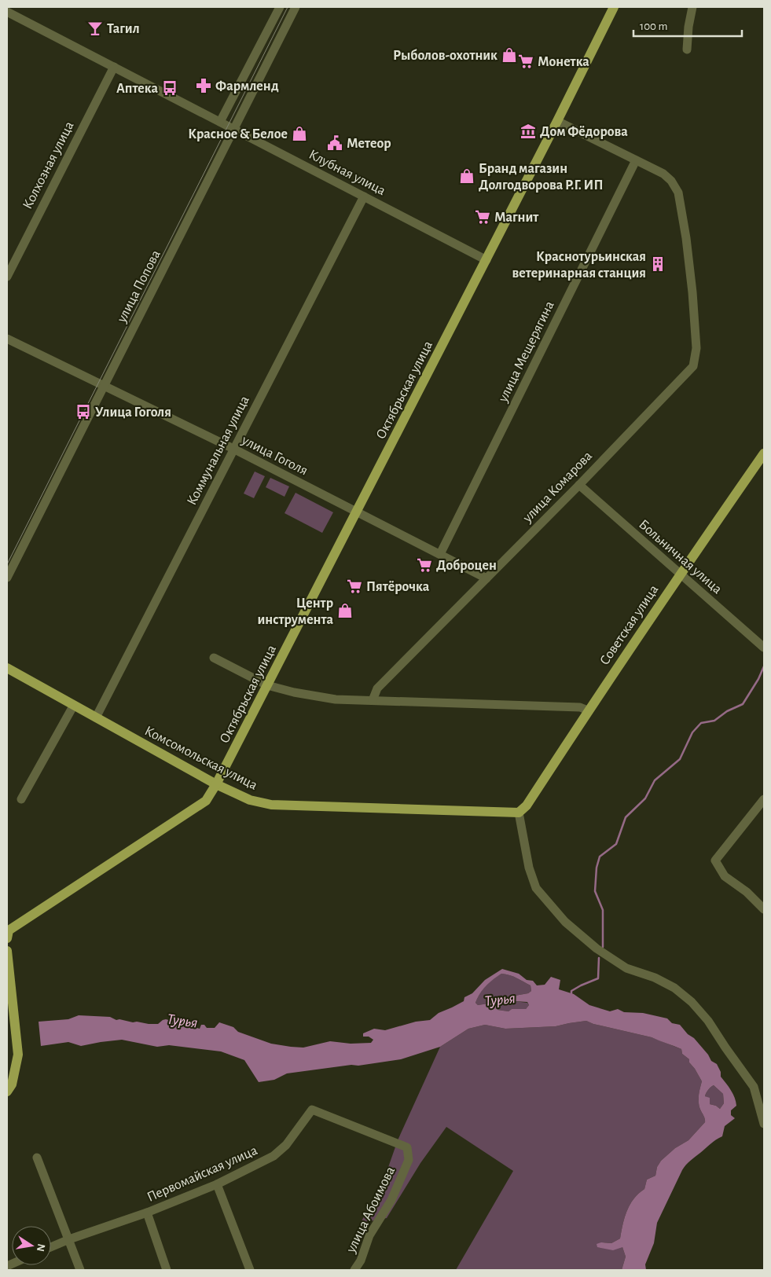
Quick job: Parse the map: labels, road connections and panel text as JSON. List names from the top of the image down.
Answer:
{
  "streets": {
    "main road": ["Октябрьская улица", "Советская улица", "Комсомольская улица"],
    "street": [
      "Колхозная улица",
      "Клубная улица",
      "улица Попова",
      "улица Мещерягина",
      "Коммунальная улица",
      "улица Гоголя",
      "улица Комарова",
      "Больничная улица",
      "Первомайская улица",
      "улица Абоимова"
    ]
  },
  "crossings": [
    ["Колхозная улица", "Клубная улица"],
    ["Клубная улица", "улица Попова"],
    ["Клубная улица", "Октябрьская улица"],
    ["Клубная улица", "Коммунальная улица"],
    ["улица Попова", "улица Гоголя"],
    ["улица Мещерягина", "улица Гоголя"],
    ["улица Мещерягина", "улица Комарова"],
    ["Октябрьская улица", "улица Гоголя"],
    ["Октябрьская улица", "улица Комарова"],
    ["Октябрьская улица", "Комсомольская улица"],
    ["Коммунальная улица", "улица Гоголя"],
    ["Коммунальная улица", "Комсомольская улица"],
    ["улица Гоголя", "улица Комарова"],
    ["улица Комарова", "Больничная улица"],
    ["Больничная улица", "Советская улица"],
    ["Советская улица", "Комсомольская улица"],
    ["Первомайская улица", "улица Абоимова"]
  ],
  "water": ["Турья"],
  "places": {
    "bar": ["Тагил"],
    "shop": [
      "Рыболов-охотник",
      "Красное & Белое",
      "Бранд магазин Долгодворова Р.Г. ИП",
      "Центр инструмента"
    ],
    "supermarket": [
      "Монетка",
      "Магнит",
      "Доброцен",
      "Пятёрочка"
    ],
    "pharmacy": ["Фармленд"],
    "bus stop": ["Аптека", "Улица Гоголя"],
    "museum": ["Дом Фёдорова"],
    "public building": ["Метеор"],
    "building": ["Краснотурьинская ветеринарная станция"]
  },
  "scale_bar": "100 m",
  "north": "right"
}
